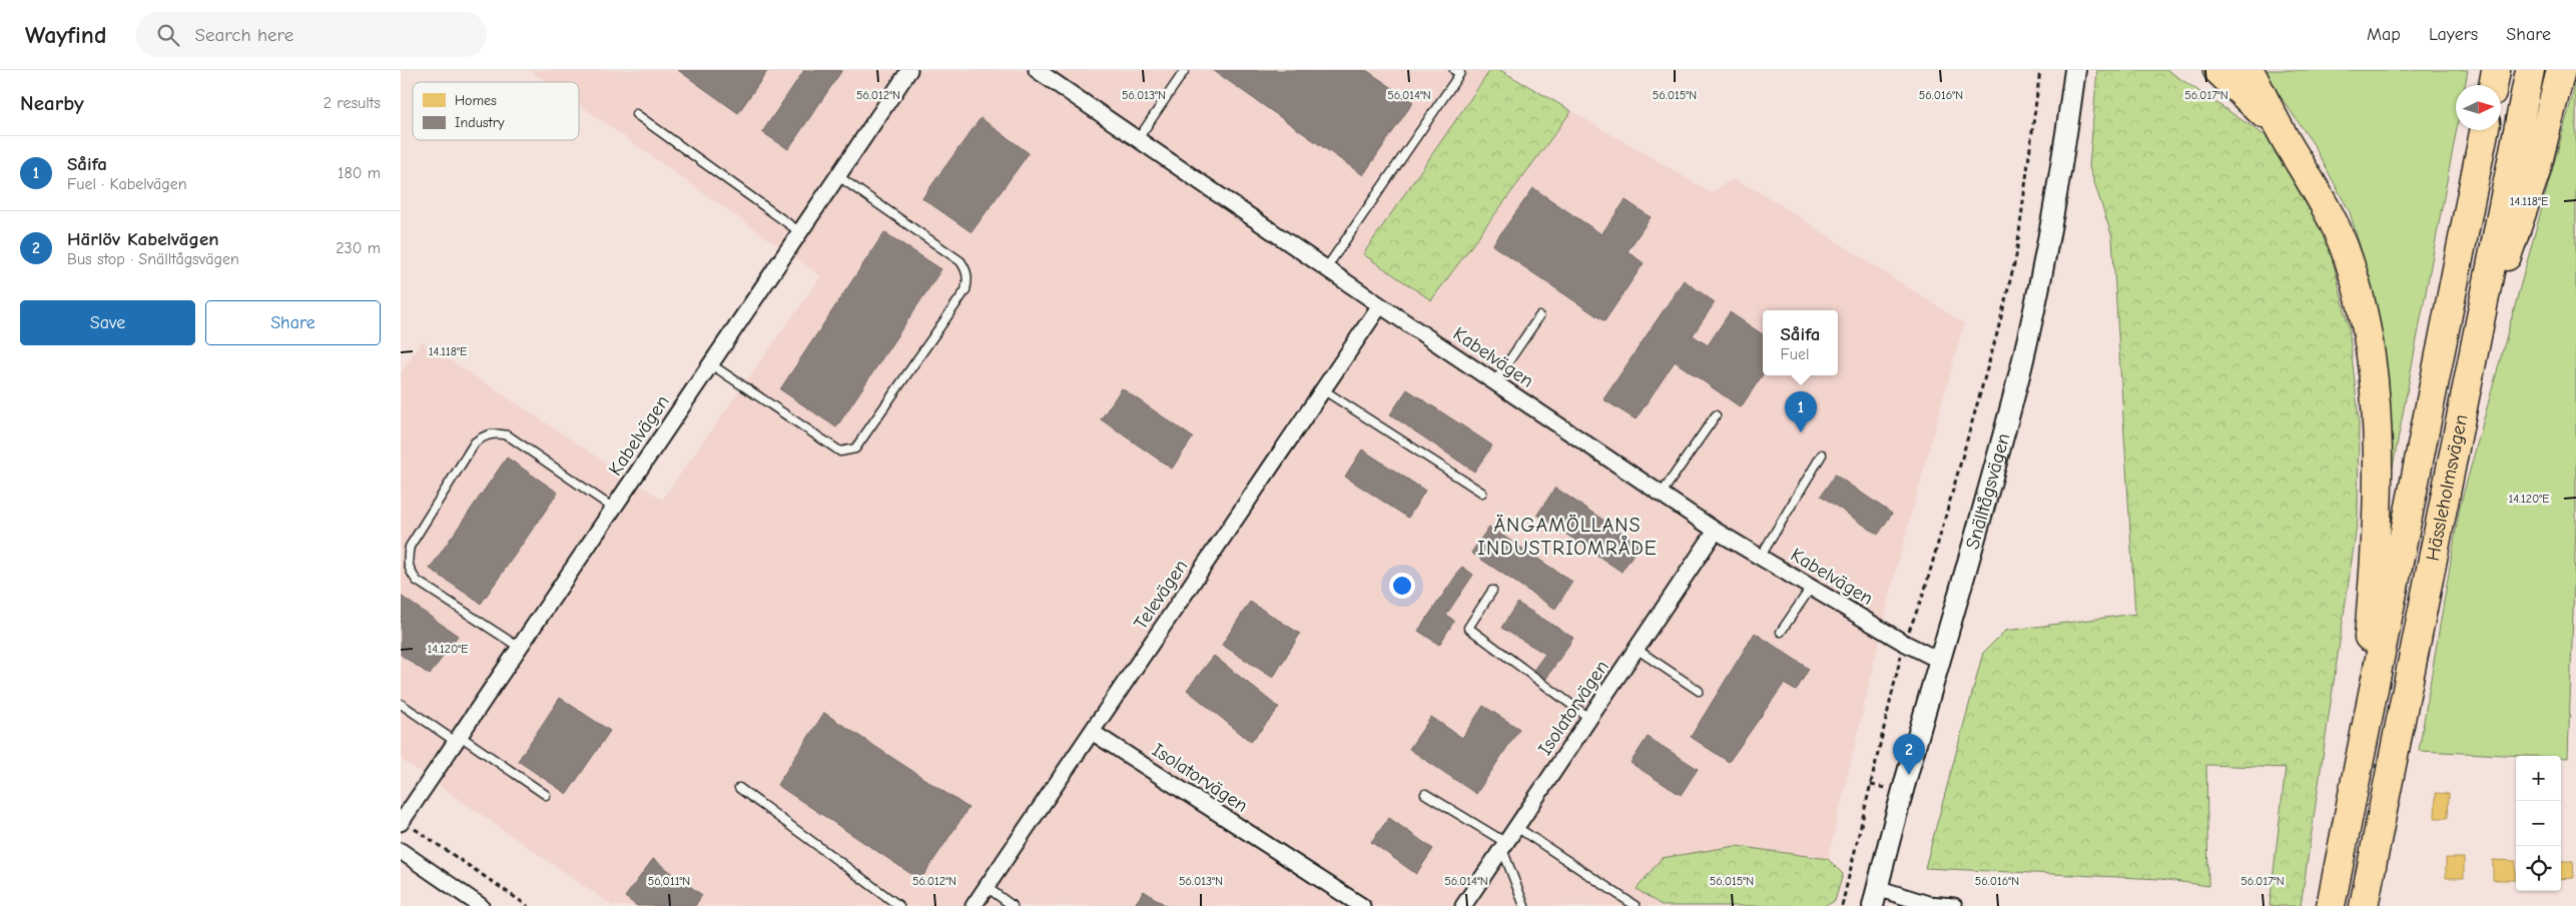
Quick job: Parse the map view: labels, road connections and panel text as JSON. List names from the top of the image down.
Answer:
{
  "streets": {
    "highway": ["Hässleholmsvägen"],
    "street": [
      "Kabelvägen",
      "Snälltågsvägen",
      "Televägen",
      "Isolatorvägen"
    ]
  },
  "crossings": [
    ["Kabelvägen", "Snälltågsvägen"],
    ["Kabelvägen", "Televägen"],
    ["Kabelvägen", "Isolatorvägen"],
    ["Televägen", "Isolatorvägen"]
  ],
  "districts": ["ÄNGAMÖLLANS INDUSTRIOMRÅDE"],
  "legend": ["Homes", "Industry"],
  "north": "right",
  "page": {
    "header": "Wayfind",
    "search": "Search here",
    "nav": ["Map", "Layers", "Share"],
    "heading": ["Nearby", "2 results"],
    "list": [
      {
        "mark": "1",
        "name": "Såifa",
        "note": "Fuel · Kabelvägen",
        "value": "180 m"
      },
      {
        "mark": "2",
        "name": "Härlöv Kabelvägen",
        "note": "Bus stop · Snälltågsvägen",
        "value": "230 m"
      }
    ],
    "buttons": ["Save", "Share"],
    "popup": ["Såifa", "Fuel"],
    "pins": ["1", "2"],
    "map_buttons": ["+", "−"]
  },
  "coordinates": [
    "56.012°N",
    "56.013°N",
    "56.014°N",
    "56.015°N",
    "56.016°N",
    "56.017°N",
    "14.118°E",
    "14.120°E",
    "56.011°N"
  ]
}
